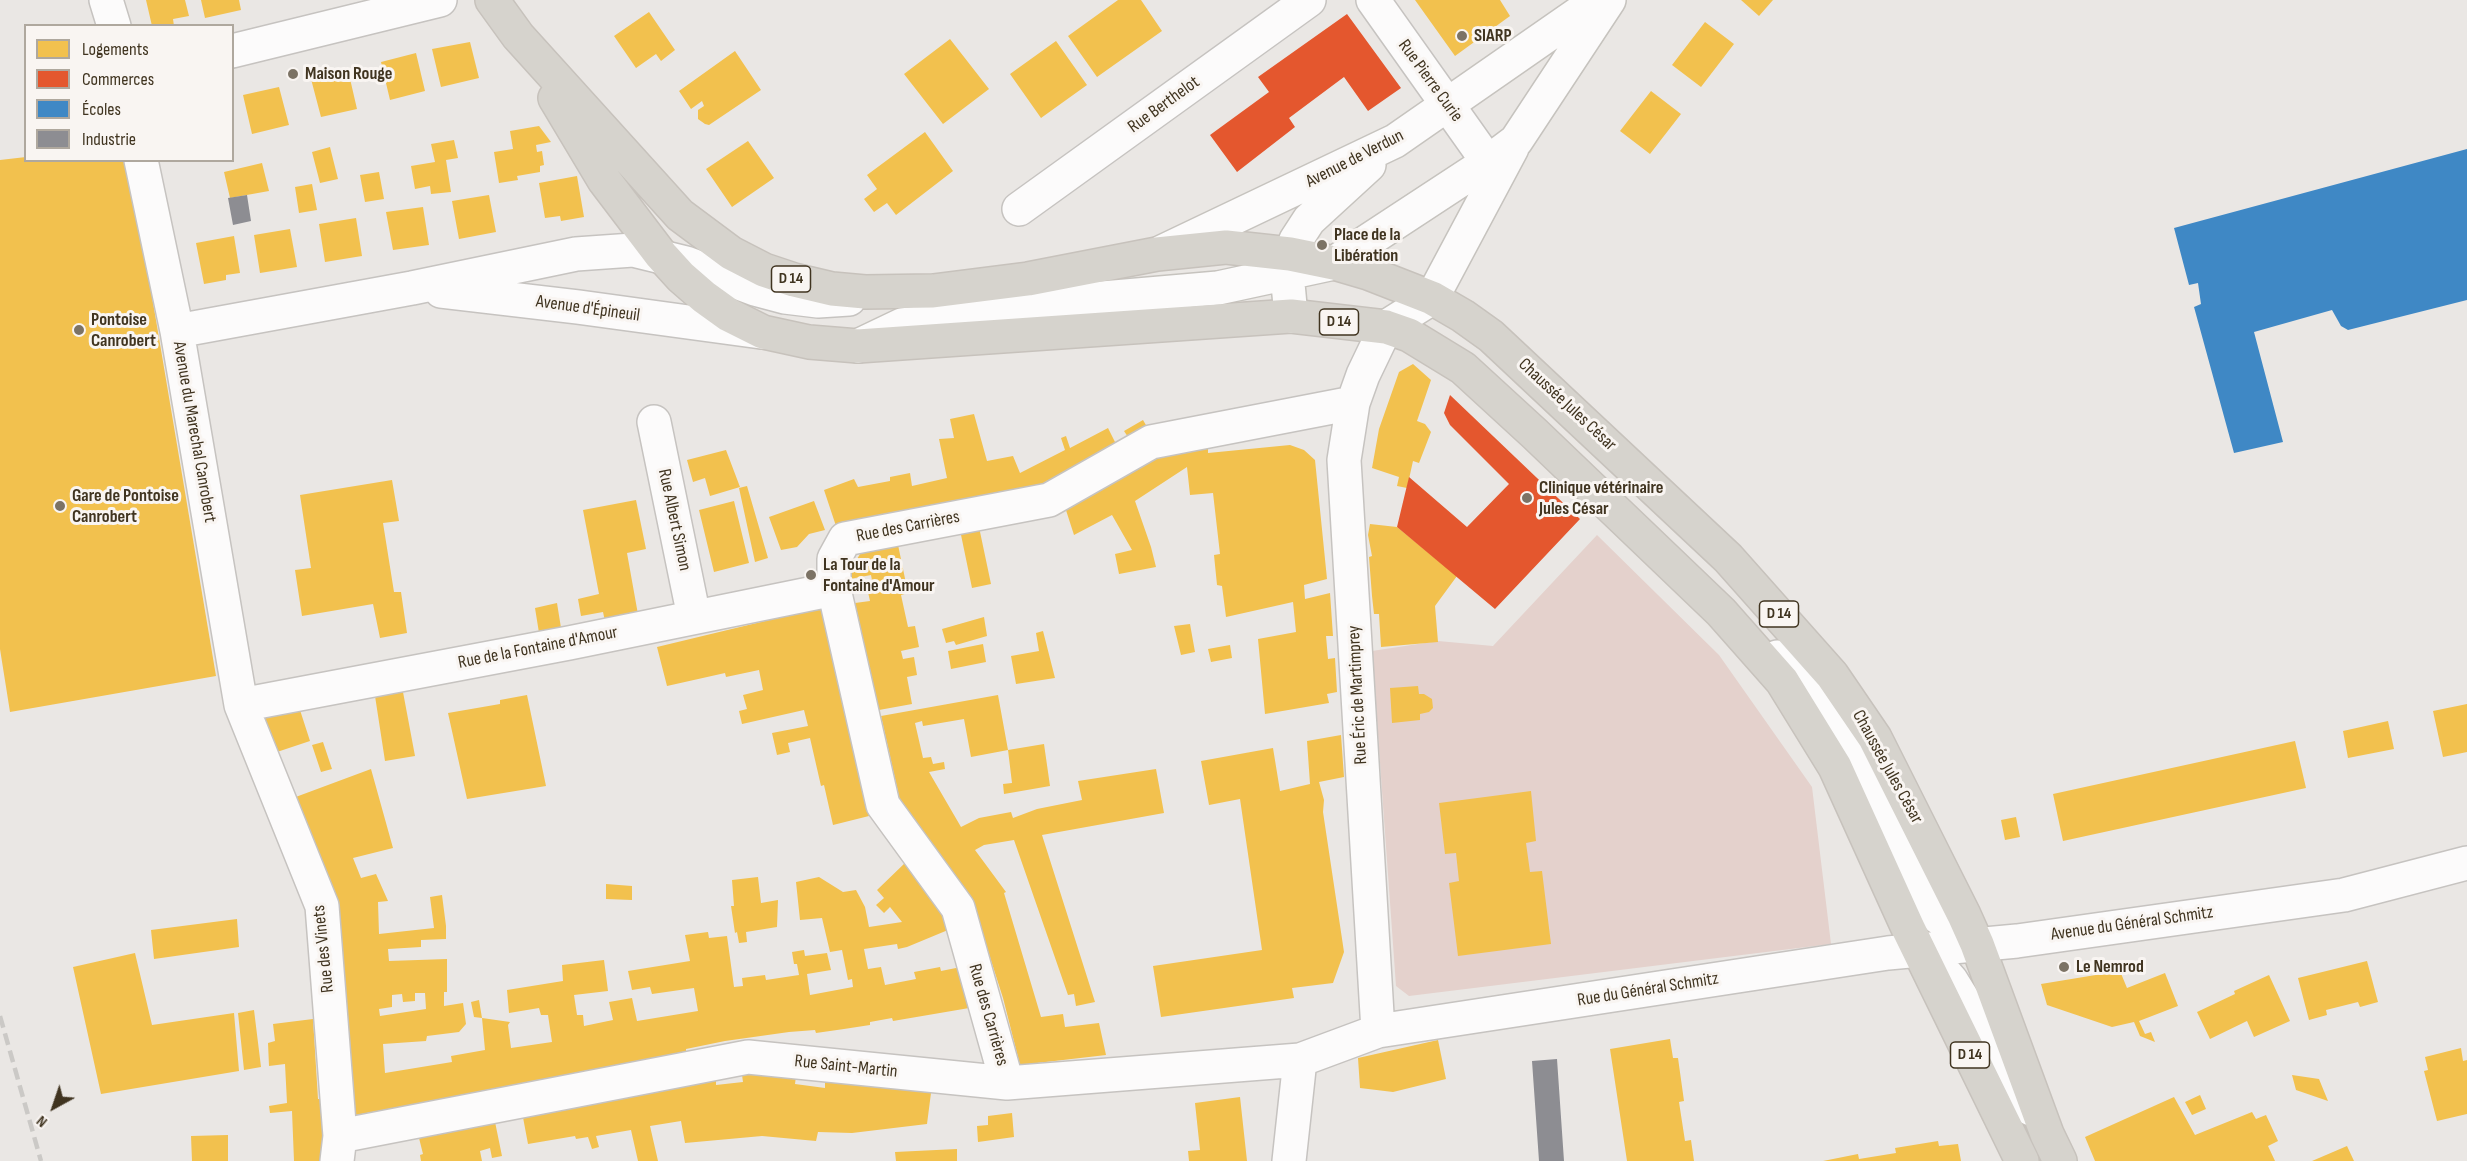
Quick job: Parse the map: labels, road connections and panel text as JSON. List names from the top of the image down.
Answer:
{
  "streets": {
    "main road": ["D 14", "Chaussée Jules César"],
    "street": [
      "Rue Pierre Curie",
      "Rue Berthelot",
      "Avenue de Verdun",
      "Avenue d'Épineuil",
      "Avenue du Marechal Canrobert",
      "Rue Albert Simon",
      "Rue des Carrières",
      "Rue de la Fontaine d'Amour",
      "Rue Éric de Martimprey",
      "Avenue du Général Schmitz",
      "Rue des Vinets",
      "Rue du Général Schmitz",
      "Rue Saint-Martin"
    ]
  },
  "crossings": [
    ["Rue Pierre Curie", "Avenue de Verdun"],
    ["Avenue de Verdun", "D 14"],
    ["D 14", "Avenue d'Épineuil"],
    ["D 14", "Chaussée Jules César"],
    ["D 14", "Rue Éric de Martimprey"],
    ["D 14", "Avenue du Général Schmitz"],
    ["D 14", "Rue du Général Schmitz"],
    ["Avenue d'Épineuil", "Avenue du Marechal Canrobert"],
    ["Chaussée Jules César", "Avenue du Général Schmitz"],
    ["Avenue du Marechal Canrobert", "Rue de la Fontaine d'Amour"],
    ["Avenue du Marechal Canrobert", "Rue des Vinets"],
    ["Rue Albert Simon", "Rue de la Fontaine d'Amour"],
    ["Rue des Carrières", "Rue de la Fontaine d'Amour"],
    ["Rue des Carrières", "Rue Éric de Martimprey"],
    ["Rue des Carrières", "Rue Saint-Martin"],
    ["Rue de la Fontaine d'Amour", "Rue des Vinets"],
    ["Rue Éric de Martimprey", "Rue du Général Schmitz"],
    ["Rue Éric de Martimprey", "Rue Saint-Martin"],
    ["Avenue du Général Schmitz", "Rue du Général Schmitz"],
    ["Rue des Vinets", "Rue Saint-Martin"],
    ["Rue du Général Schmitz", "Rue Saint-Martin"]
  ],
  "places": [
    "SIARP",
    "Maison Rouge",
    "Place de la Libération",
    "Pontoise Canrobert",
    "Clinique vétérinaire Jules César",
    "Gare de Pontoise Canrobert",
    "La Tour de la Fontaine d'Amour",
    "Le Nemrod"
  ],
  "legend": [
    "Logements",
    "Commerces",
    "Écoles",
    "Industrie"
  ],
  "north": "bottom left"
}
